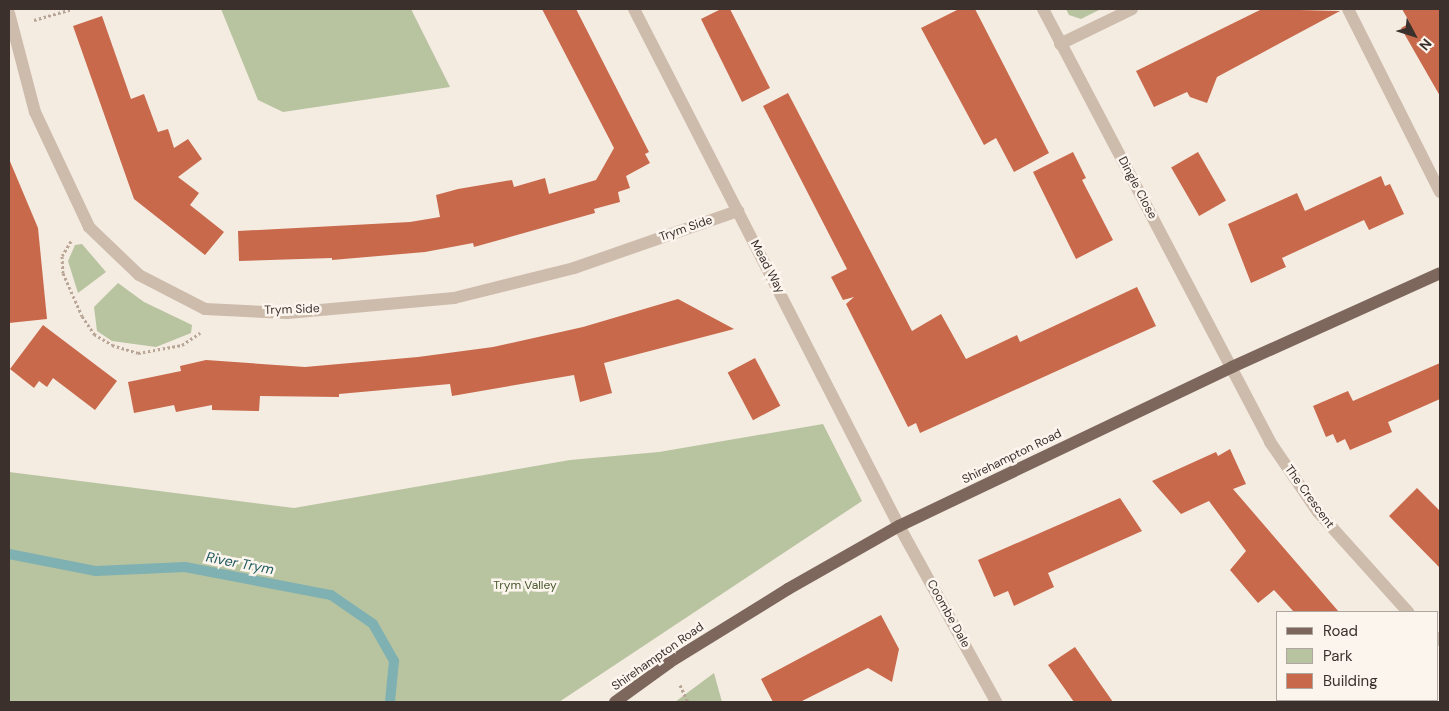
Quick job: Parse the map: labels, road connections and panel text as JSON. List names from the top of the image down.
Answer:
{
  "streets": {
    "main road": ["Shirehampton Road"],
    "street": [
      "Dingle Close",
      "Trym Side",
      "Mead Way",
      "The Crescent",
      "Coombe Dale"
    ]
  },
  "crossings": [
    ["Dingle Close", "Shirehampton Road"],
    ["Dingle Close", "The Crescent"],
    ["Trym Side", "Mead Way"],
    ["Mead Way", "Shirehampton Road"],
    ["Mead Way", "Coombe Dale"],
    ["Shirehampton Road", "The Crescent"],
    ["Shirehampton Road", "Coombe Dale"]
  ],
  "water": ["River Trym"],
  "parks": ["Trym Valley"],
  "legend": ["Road", "Park", "Building"],
  "north": "bottom right"
}
